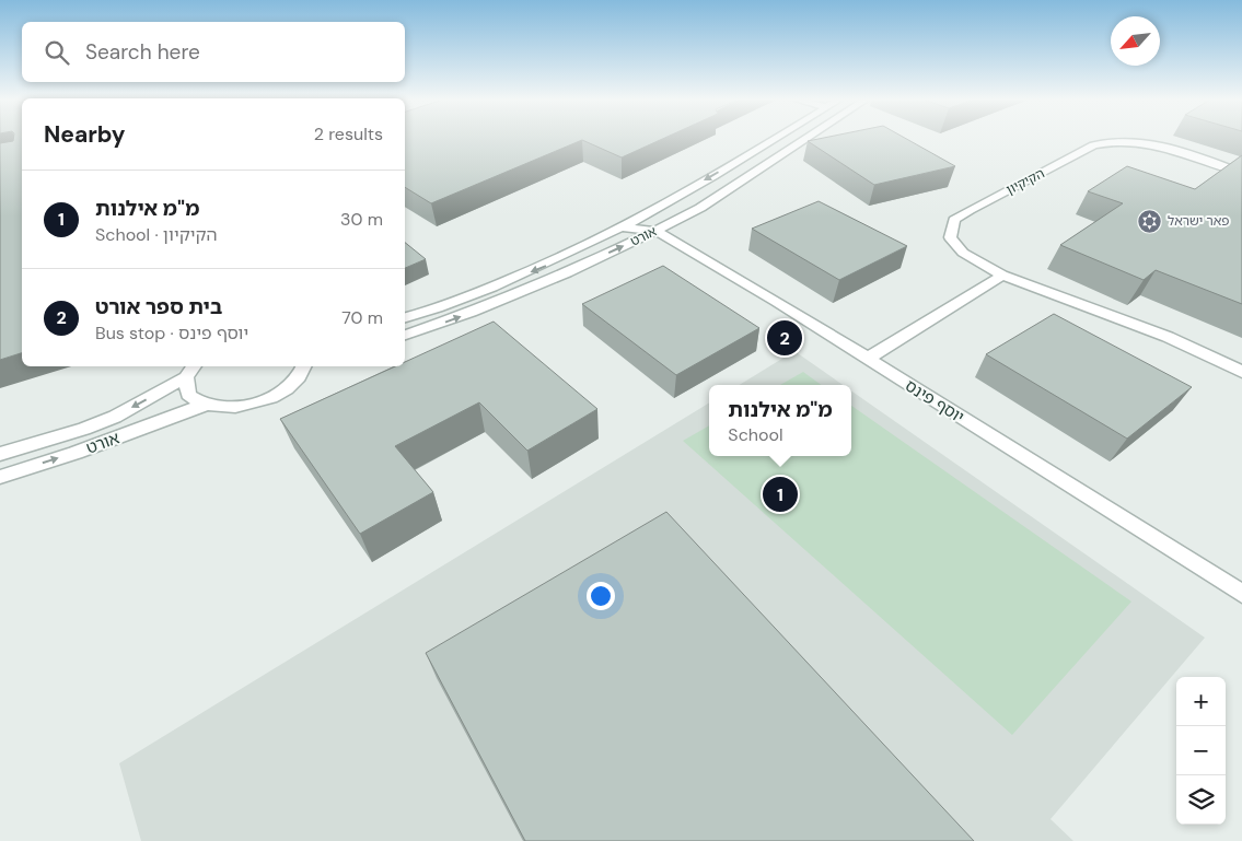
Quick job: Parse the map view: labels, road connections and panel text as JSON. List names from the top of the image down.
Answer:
{
  "streets": {
    "street": ["הקיקיון", "אורט", "יוסף פינס"]
  },
  "crossings": [
    ["אורט", "יוסף פינס"]
  ],
  "places": {
    "synagogue": ["פאר ישראל"]
  },
  "north": "bottom left",
  "page": {
    "search": "Search here",
    "heading": ["Nearby", "2 results"],
    "list": [
      {
        "mark": "1",
        "name": "מ\"מ אילנות",
        "note": "School · הקיקיון",
        "value": "30 m"
      },
      {
        "mark": "2",
        "name": "בית ספר אורט",
        "note": "Bus stop · יוסף פינס",
        "value": "70 m"
      }
    ],
    "pins": ["2", "1"],
    "popup": ["מ\"מ אילנות", "School"],
    "map_buttons": ["+", "−"]
  }
}
